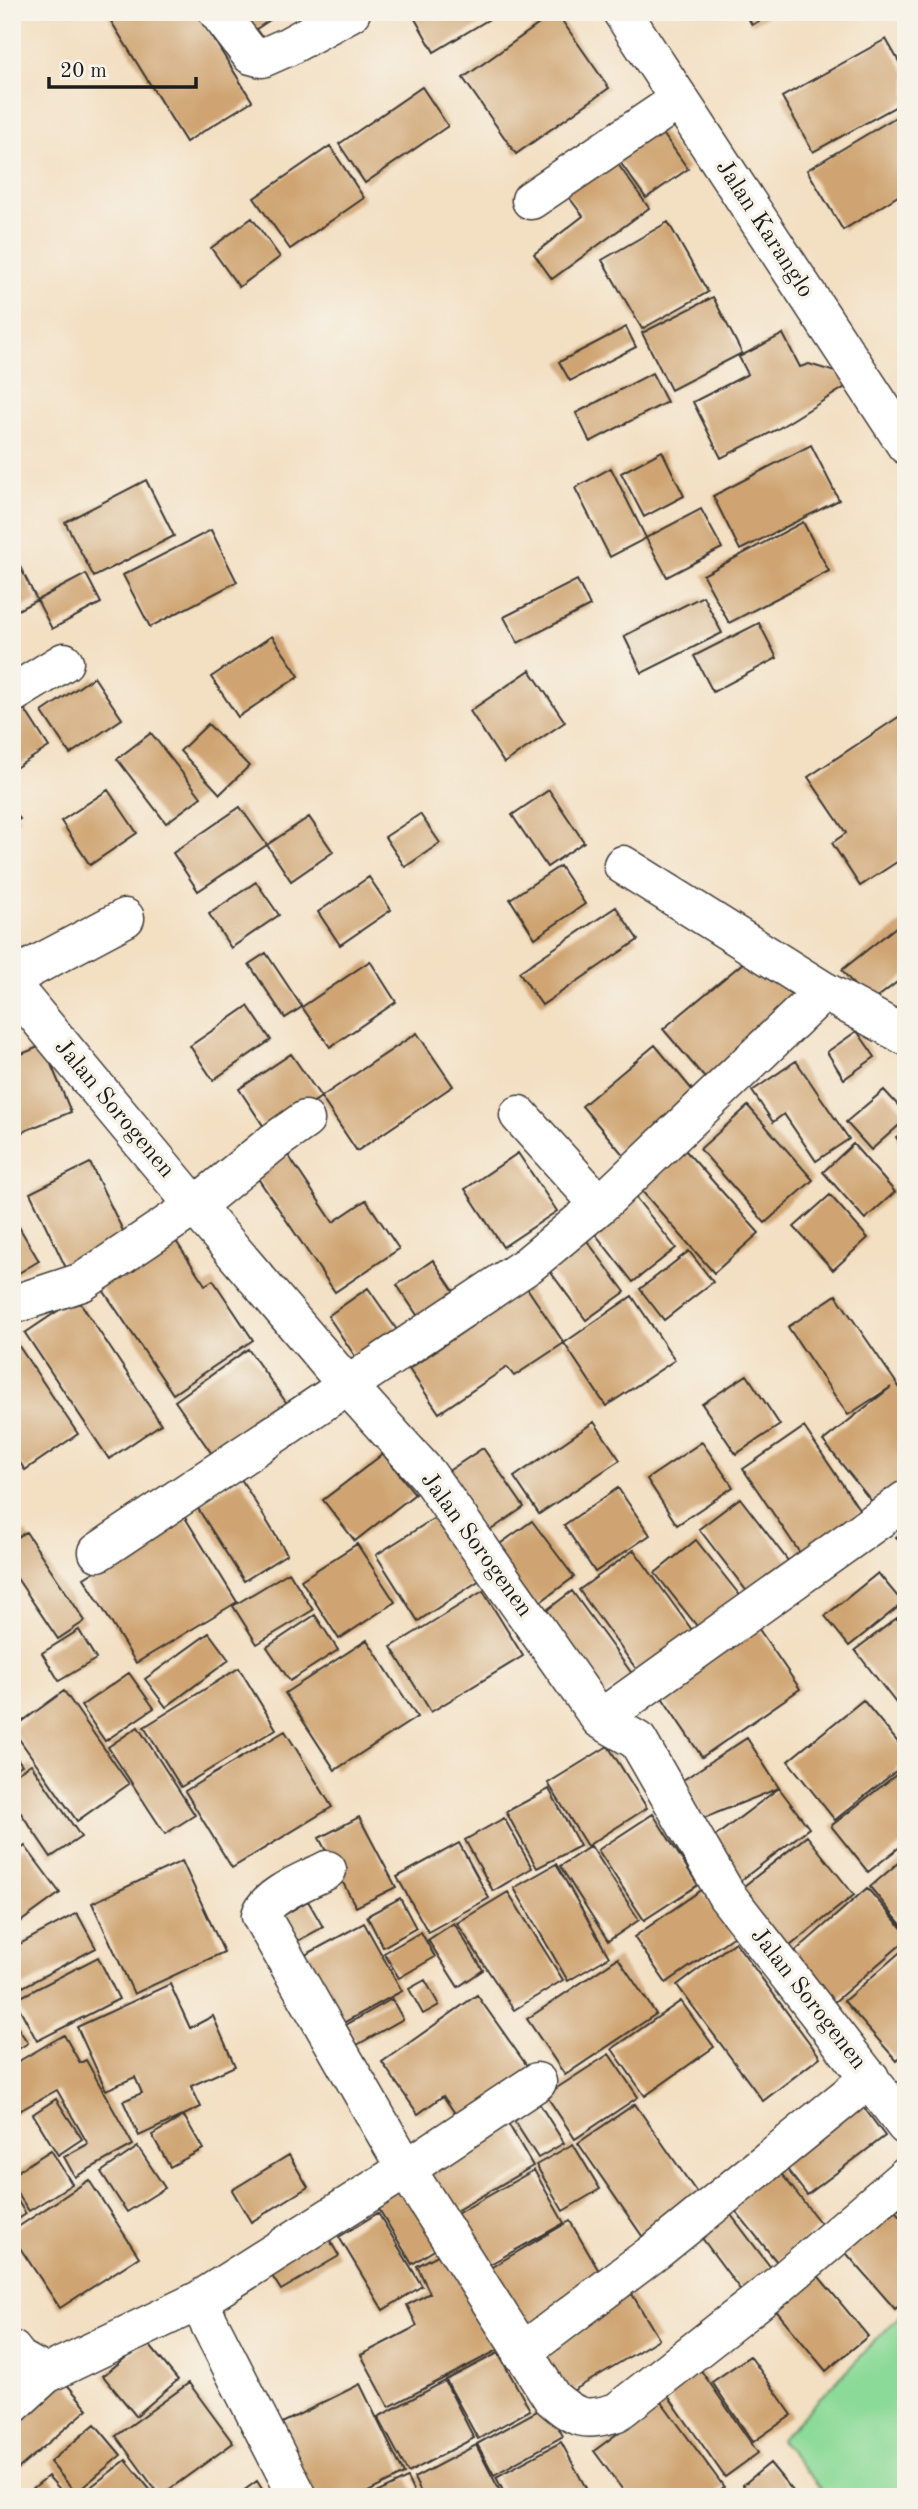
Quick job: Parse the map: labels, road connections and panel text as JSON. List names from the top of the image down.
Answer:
{
  "streets": {
    "street": ["Jalan Karanglo", "Jalan Sorogenen"]
  },
  "scale_bar": "20 m"
}
